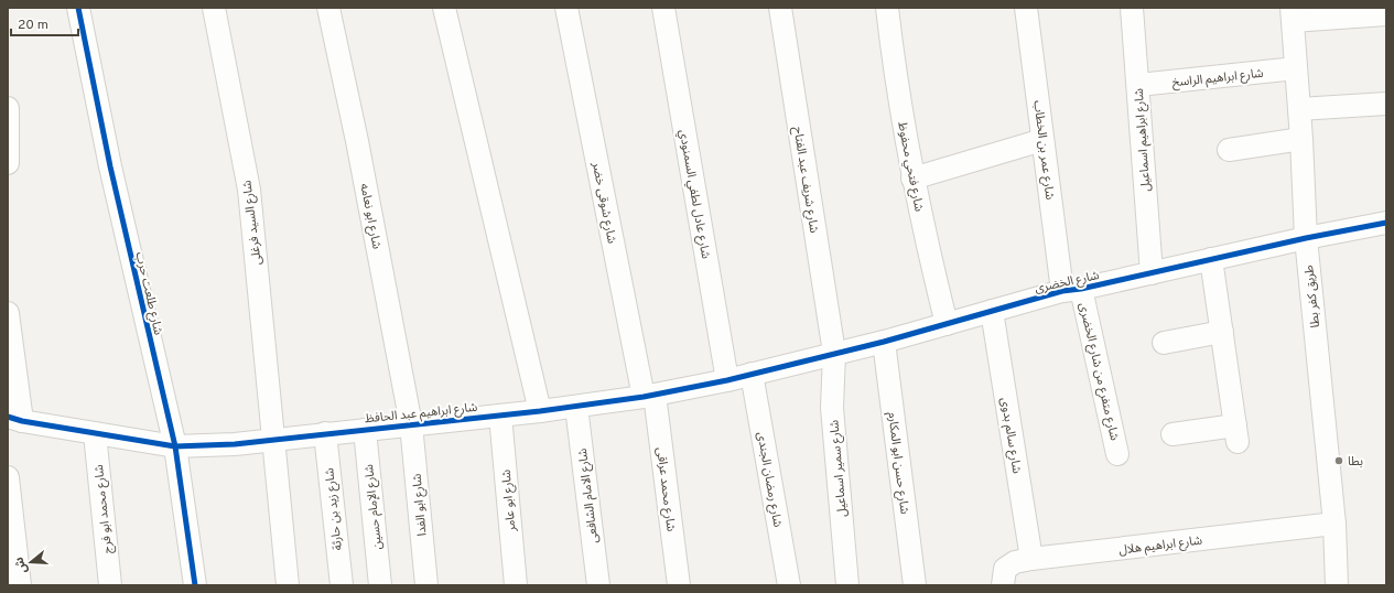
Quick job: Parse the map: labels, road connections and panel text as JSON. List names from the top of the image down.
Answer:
{
  "streets": {
    "street": [
      "شارع ابراهيم الراسخ",
      "شارع ابراهيم اسماعيل",
      "شارع عمر بن الخطاب",
      "شارع فتحي محفوظ",
      "شارع شريف عبد الفتاح",
      "شارع عادل لطفي السمنودي",
      "شارع شوقى خضر",
      "شارع ابو نعامه",
      "شارع السيد فرغلى",
      "شارع الخضرى",
      "شارع طلعت حرب",
      "طريق كفر بطا",
      "شارع متفرع من شارع الخضرى",
      "شارع ابراهيم عبد الحافظ",
      "شارع سالم بدوى",
      "شارع حسن ابو المكارم",
      "شارع سمير اسماعيل",
      "شارع رمضان الجندى",
      "شارع محمد عراقى",
      "شارع الامام الشافعى",
      "شارع ابو عامر",
      "شارع ابو الفدا",
      "شارع الإمام حسين",
      "شارع محمد ابو فرج",
      "شارع زيد بن حارثة",
      "شارع ابراهيم هلال"
    ]
  },
  "crossings": [
    ["شارع ابراهيم الراسخ", "شارع ابراهيم اسماعيل"],
    ["شارع ابراهيم الراسخ", "طريق كفر بطا"],
    ["شارع ابراهيم اسماعيل", "شارع الخضرى"],
    ["شارع عمر بن الخطاب", "شارع الخضرى"],
    ["شارع عمر بن الخطاب", "شارع متفرع من شارع الخضرى"],
    ["شارع فتحي محفوظ", "شارع الخضرى"],
    ["شارع شريف عبد الفتاح", "شارع الخضرى"],
    ["شارع شريف عبد الفتاح", "شارع ابراهيم عبد الحافظ"],
    ["شارع شريف عبد الفتاح", "شارع سمير اسماعيل"],
    ["شارع عادل لطفي السمنودي", "شارع ابراهيم عبد الحافظ"],
    ["شارع شوقى خضر", "شارع ابراهيم عبد الحافظ"],
    ["شارع شوقى خضر", "شارع محمد عراقى"],
    ["شارع ابو نعامه", "شارع ابراهيم عبد الحافظ"],
    ["شارع ابو نعامه", "شارع ابو الفدا"],
    ["شارع السيد فرغلى", "شارع ابراهيم عبد الحافظ"],
    ["شارع الخضرى", "طريق كفر بطا"],
    ["شارع الخضرى", "شارع متفرع من شارع الخضرى"],
    ["شارع الخضرى", "شارع ابراهيم عبد الحافظ"],
    ["شارع الخضرى", "شارع سالم بدوى"],
    ["شارع الخضرى", "شارع حسن ابو المكارم"],
    ["شارع الخضرى", "شارع سمير اسماعيل"],
    ["شارع طلعت حرب", "شارع ابراهيم عبد الحافظ"],
    ["طريق كفر بطا", "شارع ابراهيم هلال"],
    ["شارع ابراهيم عبد الحافظ", "شارع سمير اسماعيل"],
    ["شارع ابراهيم عبد الحافظ", "شارع رمضان الجندى"],
    ["شارع ابراهيم عبد الحافظ", "شارع محمد عراقى"],
    ["شارع ابراهيم عبد الحافظ", "شارع الامام الشافعى"],
    ["شارع ابراهيم عبد الحافظ", "شارع ابو عامر"],
    ["شارع ابراهيم عبد الحافظ", "شارع ابو الفدا"],
    ["شارع ابراهيم عبد الحافظ", "شارع الإمام حسين"],
    ["شارع ابراهيم عبد الحافظ", "شارع محمد ابو فرج"],
    ["شارع ابراهيم عبد الحافظ", "شارع زيد بن حارثة"],
    ["شارع سالم بدوى", "شارع ابراهيم هلال"]
  ],
  "places": ["بطا"],
  "scale_bar": "20 m",
  "north": "left"
}
